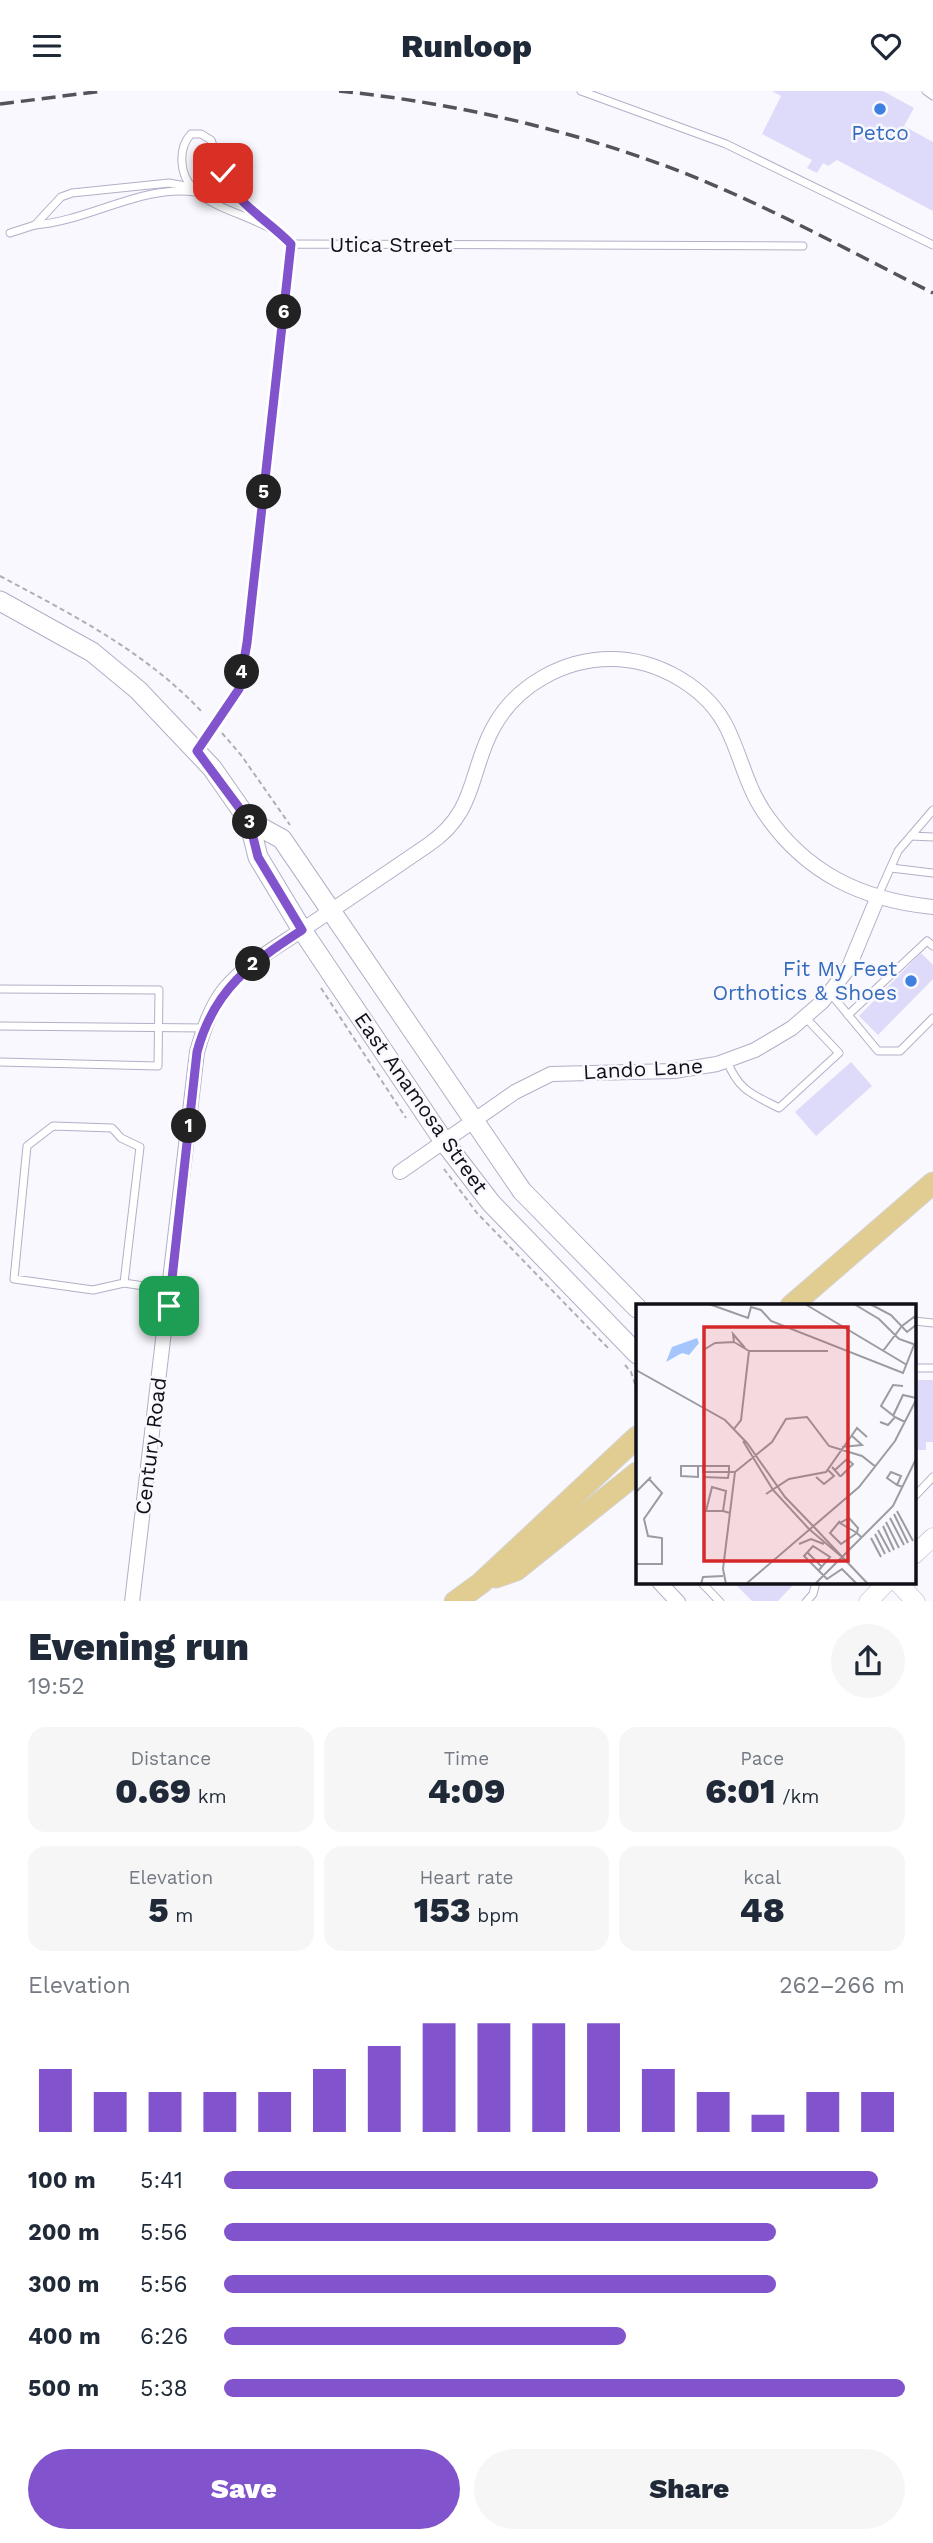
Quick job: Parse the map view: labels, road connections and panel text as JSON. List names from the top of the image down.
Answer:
{
  "streets": {
    "main road": ["East Anamosa Street"],
    "street": ["Lando Lane", "Century Road"],
    "lane": ["Utica Street"]
  },
  "crossings": [
    ["Lando Lane", "East Anamosa Street"],
    ["Lando Lane", "Century Road"],
    ["East Anamosa Street", "Century Road"]
  ],
  "places": ["Petco", "Fit My Feet Orthotics & Shoes"],
  "page": {
    "header": "Runloop",
    "pins": [
      "6",
      "5",
      "4",
      "3",
      "2",
      "1"
    ],
    "heading": ["Evening run", "19:52"],
    "stats": [
      ["Distance", "0.69 km"],
      ["Time", "4:09"],
      ["Pace", "6:01 /km"],
      ["Elevation", "5 m"],
      ["Heart rate", "153 bpm"],
      ["kcal", "48"]
    ],
    "chart": ["Elevation", "262–266 m"],
    "list": [
      {
        "name": "100 m",
        "note": "5:41"
      },
      {
        "name": "200 m",
        "note": "5:56"
      },
      {
        "name": "300 m",
        "note": "5:56"
      },
      {
        "name": "400 m",
        "note": "6:26"
      },
      {
        "name": "500 m",
        "note": "5:38"
      }
    ],
    "buttons": ["Save", "Share"]
  }
}
